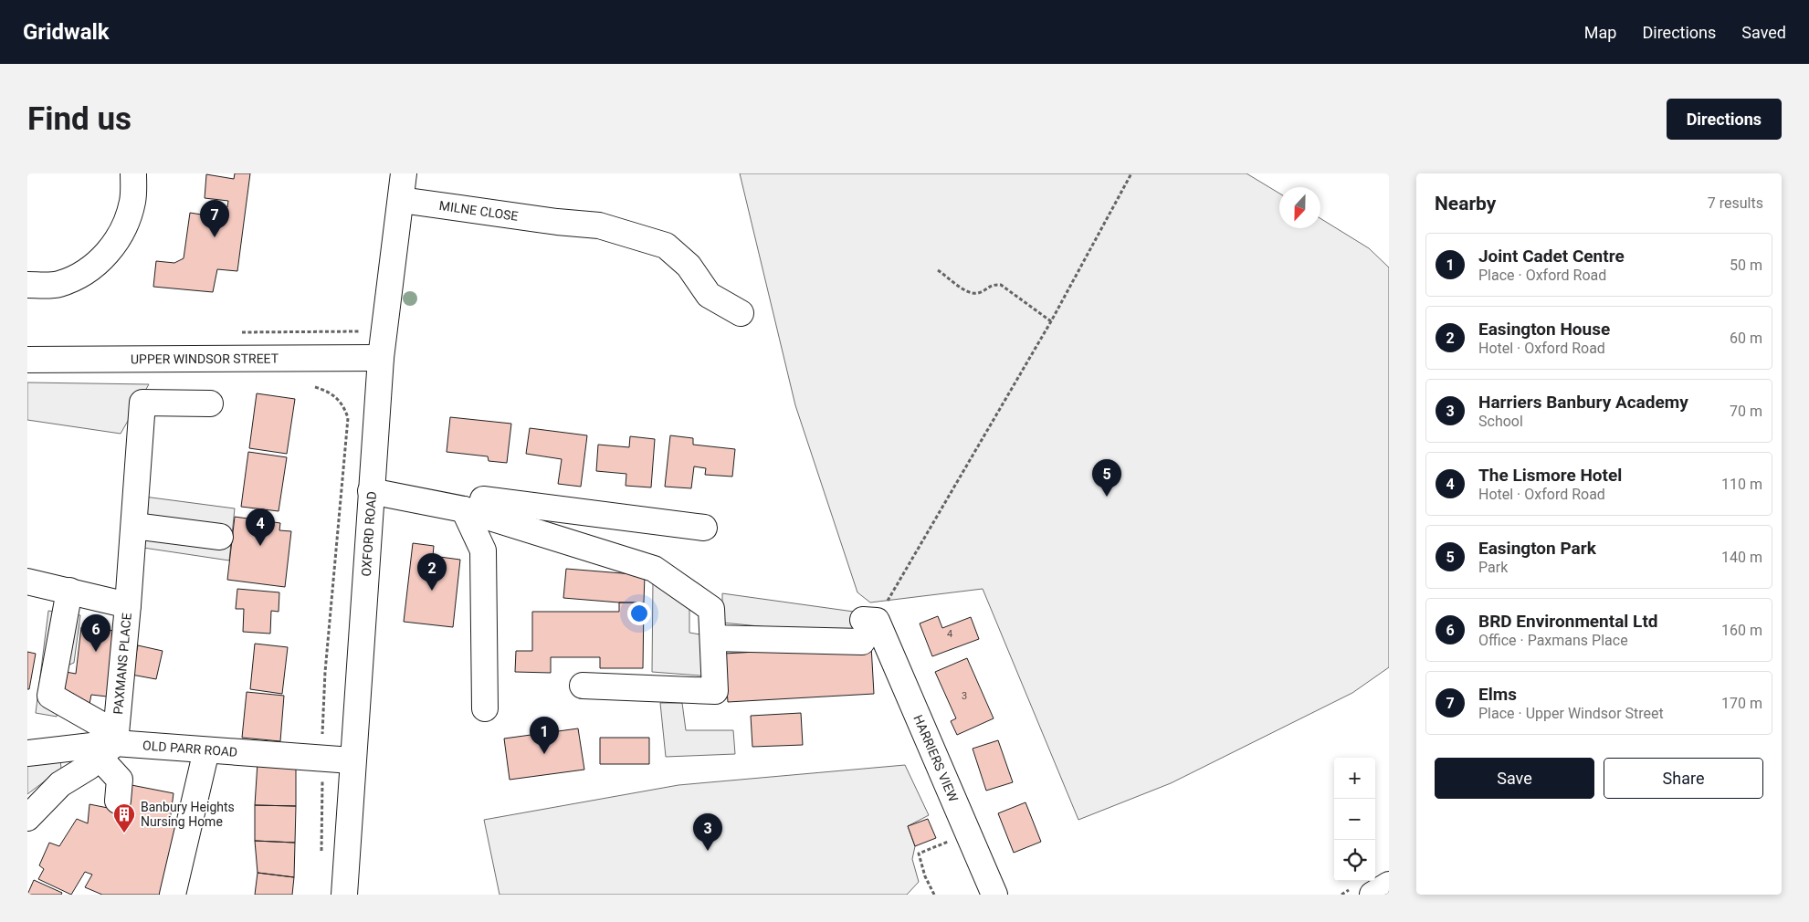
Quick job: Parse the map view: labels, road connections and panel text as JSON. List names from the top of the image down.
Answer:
{
  "streets": {
    "street": [
      "MILNE CLOSE",
      "UPPER WINDSOR STREET",
      "OXFORD ROAD",
      "PAXMANS PLACE",
      "OLD PARR ROAD",
      "HARRIERS VIEW"
    ]
  },
  "crossings": [
    ["MILNE CLOSE", "OXFORD ROAD"],
    ["UPPER WINDSOR STREET", "OXFORD ROAD"],
    ["OXFORD ROAD", "OLD PARR ROAD"],
    ["PAXMANS PLACE", "OLD PARR ROAD"]
  ],
  "places": {
    "building": ["Banbury Heights Nursing Home"]
  },
  "house_numbers": ["4", "3"],
  "north": "bottom",
  "page": {
    "header": "Gridwalk",
    "nav": ["Map", "Directions", "Saved"],
    "buttons": [
      "Directions",
      ["Save", "Share"]
    ],
    "title": "Find us",
    "heading": ["Nearby", "7 results"],
    "pins": [
      "7",
      "5",
      "4",
      "2",
      "6",
      "1",
      "3"
    ],
    "list": [
      {
        "mark": "1",
        "name": "Joint Cadet Centre",
        "note": "Place · Oxford Road",
        "value": "50 m"
      },
      {
        "mark": "2",
        "name": "Easington House",
        "note": "Hotel · Oxford Road",
        "value": "60 m"
      },
      {
        "mark": "3",
        "name": "Harriers Banbury Academy",
        "note": "School",
        "value": "70 m"
      },
      {
        "mark": "4",
        "name": "The Lismore Hotel",
        "note": "Hotel · Oxford Road",
        "value": "110 m"
      },
      {
        "mark": "5",
        "name": "Easington Park",
        "note": "Park",
        "value": "140 m"
      },
      {
        "mark": "6",
        "name": "BRD Environmental Ltd",
        "note": "Office · Paxmans Place",
        "value": "160 m"
      },
      {
        "mark": "7",
        "name": "Elms",
        "note": "Place · Upper Windsor Street",
        "value": "170 m"
      }
    ],
    "map_buttons": ["+", "−"]
  }
}
